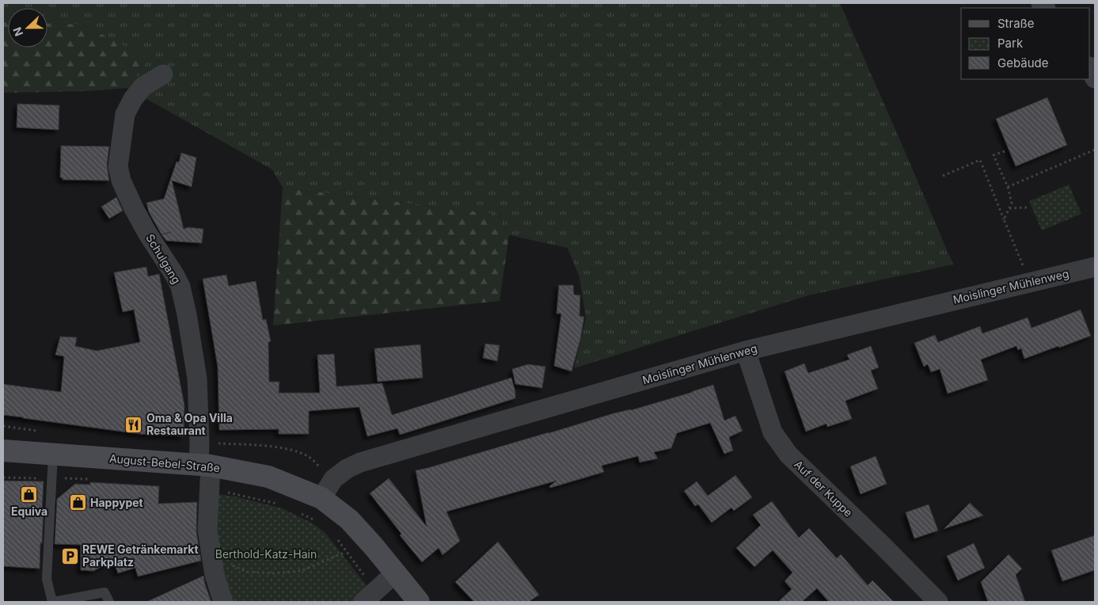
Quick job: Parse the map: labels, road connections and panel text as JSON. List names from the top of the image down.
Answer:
{
  "streets": {
    "main road": ["August-Bebel-Straße"],
    "street": ["Schulgang", "Moislinger Mühlenweg", "Auf der Kuppe"]
  },
  "crossings": [
    ["Schulgang", "August-Bebel-Straße"],
    ["Moislinger Mühlenweg", "August-Bebel-Straße"],
    ["Moislinger Mühlenweg", "Auf der Kuppe"]
  ],
  "parks": ["Berthold-Katz-Hain"],
  "places": {
    "restaurant": ["Oma & Opa Villa Restaurant"],
    "shop": ["Equiva", "Happypet"],
    "parking": ["REWE Getränkemarkt Parkplatz"]
  },
  "legend": ["Straße", "Park", "Gebäude"],
  "north": "left"
}
